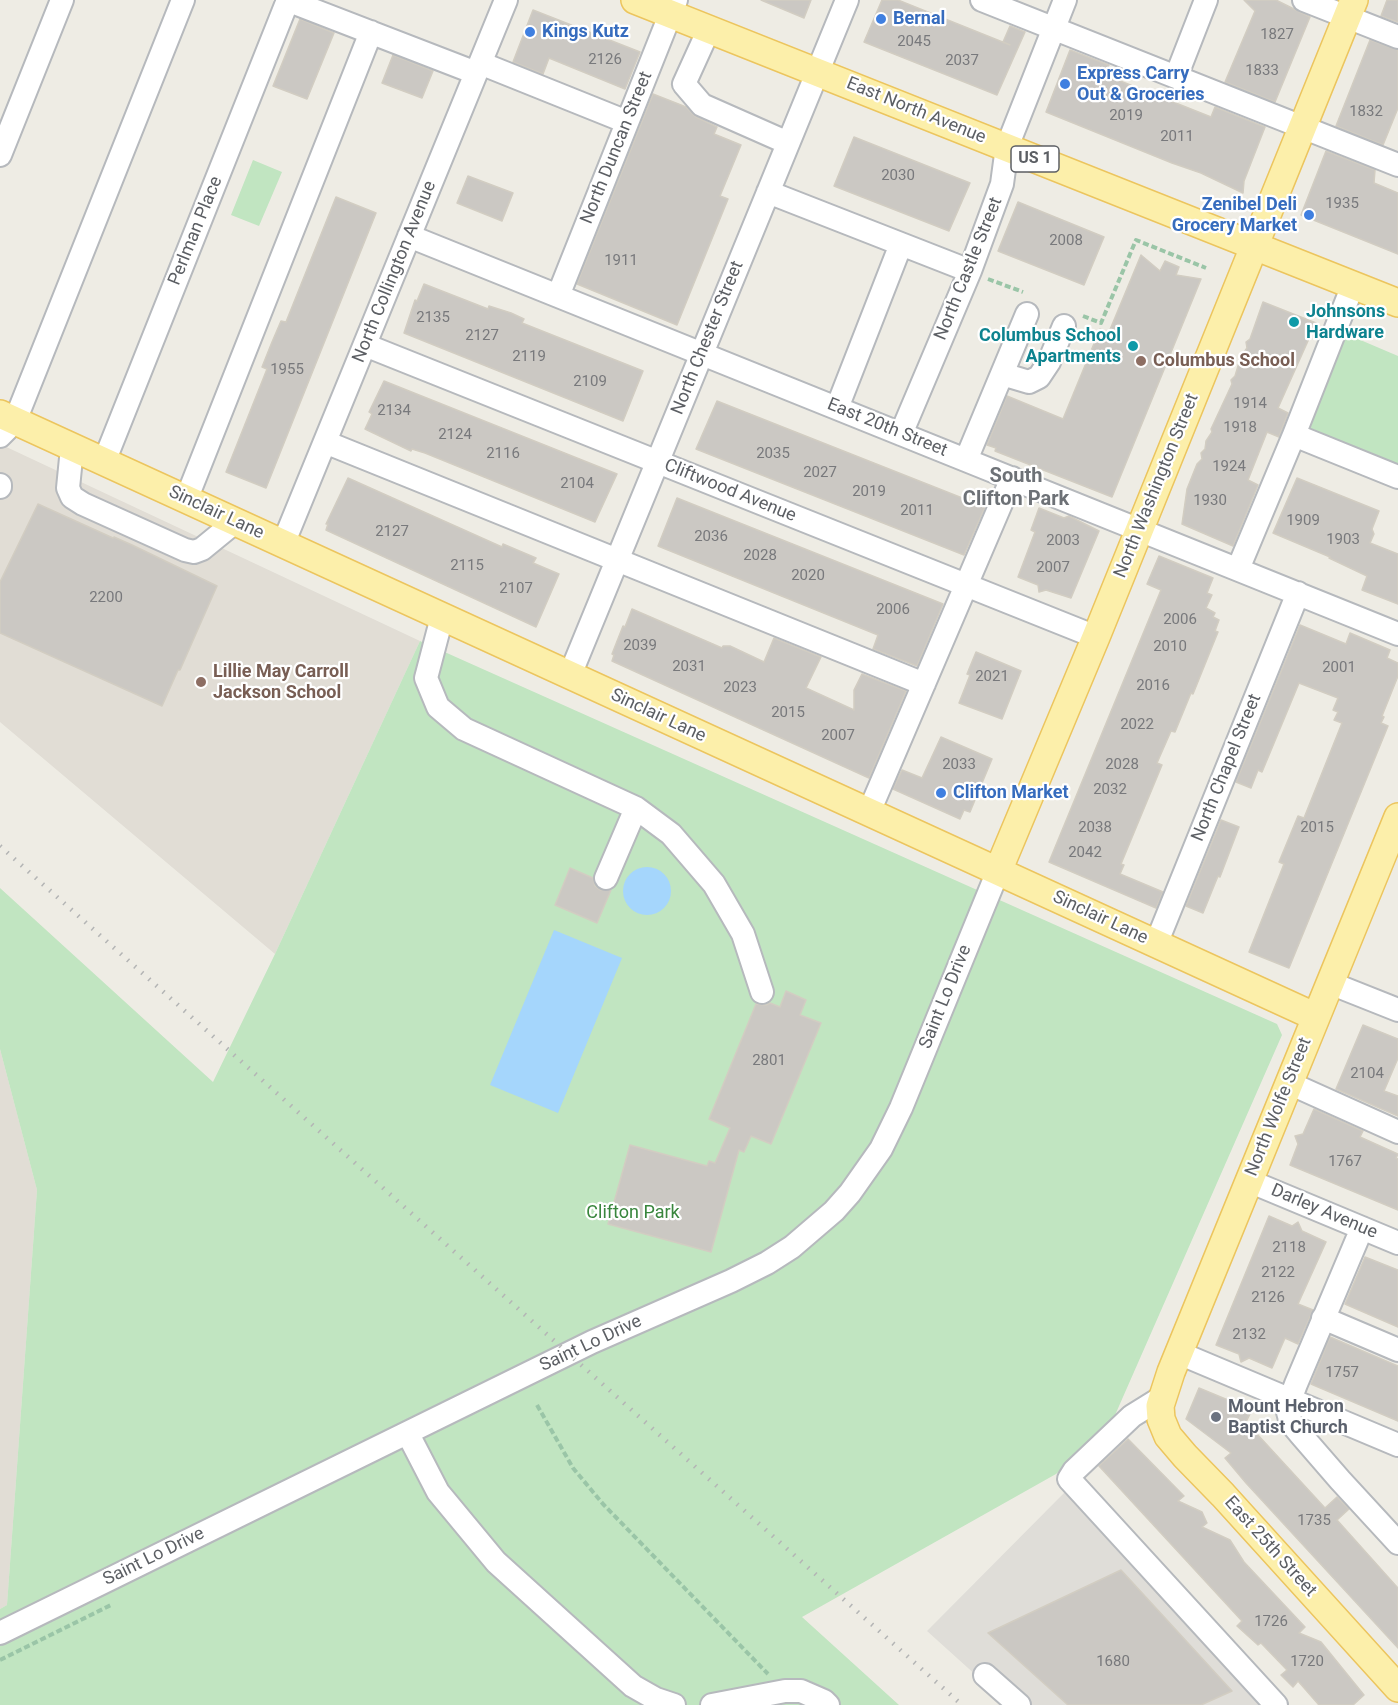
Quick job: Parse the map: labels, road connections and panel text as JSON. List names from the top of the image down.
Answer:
{
  "streets": {
    "main road": [
      "East North Avenue",
      "US 1",
      "North Washington Street",
      "Sinclair Lane",
      "North Wolfe Street",
      "East 25th Street"
    ],
    "street": [
      "North Duncan Street",
      "Perlman Place",
      "North Castle Street",
      "North Collington Avenue",
      "North Chester Street",
      "East 20th Street",
      "Cliftwood Avenue",
      "North Chapel Street",
      "Saint Lo Drive",
      "Darley Avenue"
    ]
  },
  "crossings": [
    ["East North Avenue", "North Duncan Street"],
    ["East North Avenue", "North Castle Street"],
    ["East North Avenue", "North Chester Street"],
    ["East North Avenue", "North Washington Street"],
    ["North Duncan Street", "East 20th Street"],
    ["Perlman Place", "Sinclair Lane"],
    ["North Castle Street", "East 20th Street"],
    ["North Collington Avenue", "East 20th Street"],
    ["North Collington Avenue", "Cliftwood Avenue"],
    ["North Collington Avenue", "Sinclair Lane"],
    ["North Chester Street", "East 20th Street"],
    ["North Chester Street", "Cliftwood Avenue"],
    ["North Chester Street", "Sinclair Lane"],
    ["East 20th Street", "North Washington Street"],
    ["East 20th Street", "North Chapel Street"],
    ["North Washington Street", "Cliftwood Avenue"],
    ["North Washington Street", "Sinclair Lane"],
    ["North Washington Street", "Saint Lo Drive"],
    ["Sinclair Lane", "North Chapel Street"],
    ["Sinclair Lane", "Saint Lo Drive"],
    ["Sinclair Lane", "North Wolfe Street"],
    ["North Wolfe Street", "Darley Avenue"],
    ["North Wolfe Street", "East 25th Street"]
  ],
  "districts": ["South Clifton Park"],
  "parks": ["Clifton Park"],
  "places": [
    "Bernal",
    "Kings Kutz",
    "Express Carry Out & Groceries",
    "Zenibel Deli Grocery Market",
    "Johnsons Hardware",
    "Columbus School Apartments",
    "Columbus School",
    "Lillie May Carroll Jackson School",
    "Clifton Market",
    "Mount Hebron Baptist Church"
  ],
  "house_numbers": [
    "1827",
    "2045",
    "2126",
    "2037",
    "1833",
    "1832",
    "2019",
    "2011",
    "2030",
    "1935",
    "2008",
    "1911",
    "2135",
    "2127",
    "2119",
    "1955",
    "2109",
    "1914",
    "2134",
    "1918",
    "2124",
    "2116",
    "2035",
    "1924",
    "2027",
    "2104",
    "2019",
    "1930",
    "2011",
    "1909",
    "2127",
    "2036",
    "1903",
    "2003",
    "2028",
    "2115",
    "2007",
    "2020",
    "2107",
    "2200",
    "2006",
    "2006",
    "2039",
    "2010",
    "2031",
    "2001",
    "2021",
    "2016",
    "2023",
    "2015",
    "2022",
    "2007",
    "2033",
    "2028",
    "2032",
    "2038",
    "2015",
    "2042",
    "2801",
    "2104",
    "1767",
    "2118",
    "2122",
    "2126",
    "2132",
    "1757",
    "1735",
    "1726",
    "1680",
    "1720"
  ]
}
